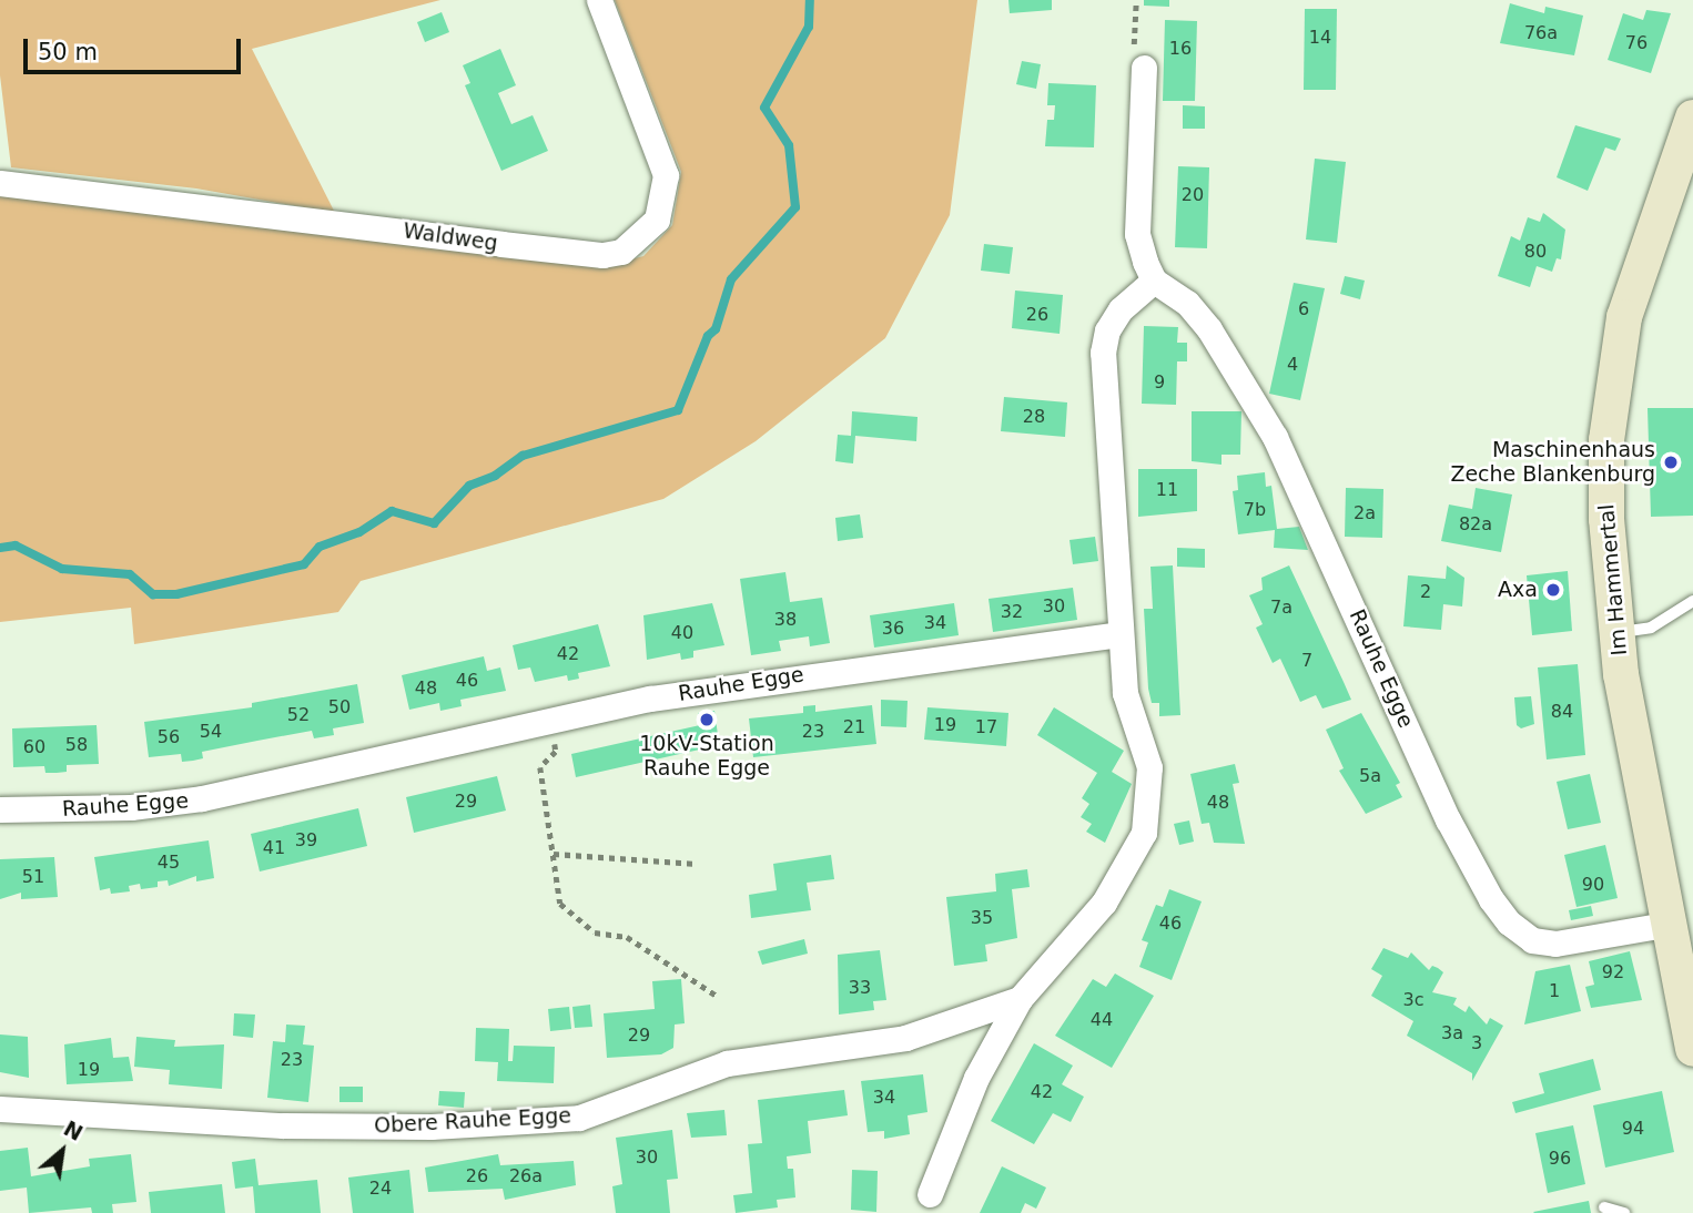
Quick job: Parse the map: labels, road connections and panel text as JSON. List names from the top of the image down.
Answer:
{
  "streets": {
    "main road": ["Im Hammertal"],
    "street": ["Waldweg", "Rauhe Egge", "Obere Rauhe Egge"]
  },
  "crossings": [
    ["Im Hammertal", "Rauhe Egge"]
  ],
  "places": ["Maschinenhaus Zeche Blankenburg", "Axa", "10kV-Station Rauhe Egge"],
  "house_numbers": [
    "76a",
    "14",
    "76",
    "16",
    "20",
    "80",
    "6",
    "26",
    "4",
    "9",
    "28",
    "11",
    "7b",
    "2a",
    "82a",
    "2",
    "30",
    "7a",
    "32",
    "38",
    "34",
    "36",
    "40",
    "42",
    "7",
    "46",
    "48",
    "50",
    "84",
    "52",
    "19",
    "21",
    "17",
    "54",
    "23",
    "56",
    "58",
    "60",
    "5a",
    "29",
    "48",
    "39",
    "41",
    "45",
    "51",
    "90",
    "35",
    "46",
    "92",
    "33",
    "1",
    "3c",
    "44",
    "3a",
    "29",
    "3",
    "23",
    "19",
    "42",
    "34",
    "94",
    "30",
    "96",
    "26",
    "26a",
    "24"
  ],
  "scale_bar": "50 m",
  "north": "top right"
}
